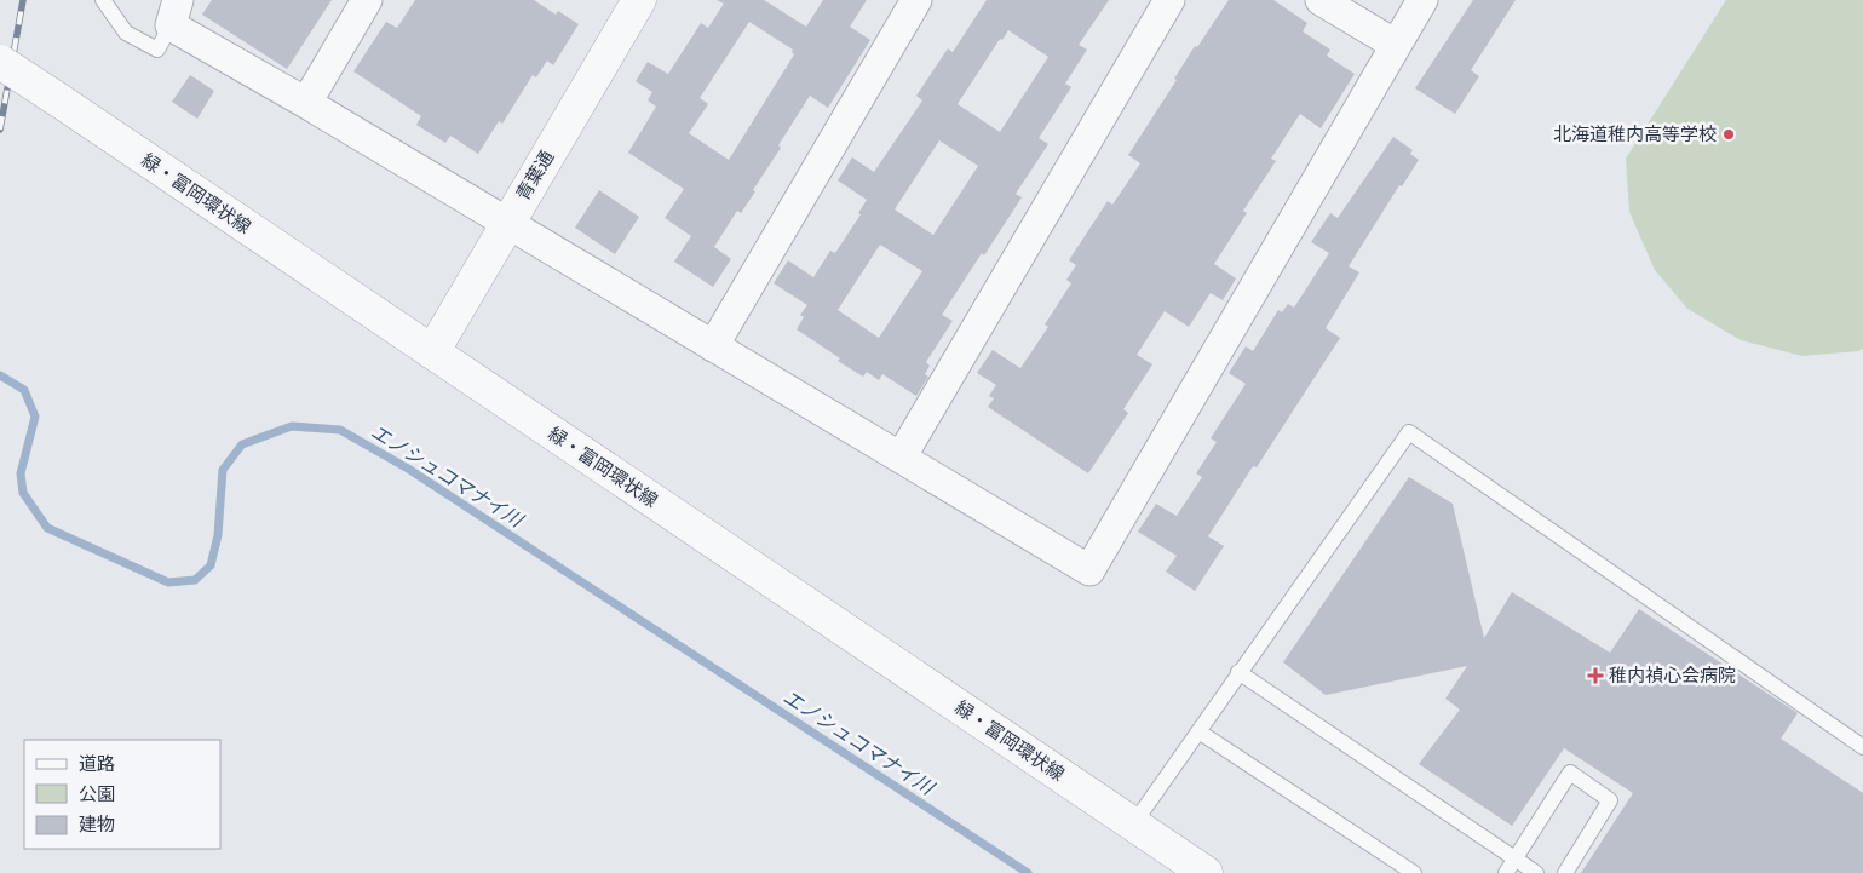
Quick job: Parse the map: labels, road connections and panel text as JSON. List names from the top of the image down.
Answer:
{
  "streets": {
    "street": ["青葉通", "緑・富岡環状線"]
  },
  "crossings": [
    ["青葉通", "緑・富岡環状線"]
  ],
  "water": ["エノシュコマナイ川"],
  "places": {
    "other": ["北海道稚内高等学校"],
    "health": ["稚内禎心会病院"]
  },
  "legend": ["道路", "公園", "建物"]
}
